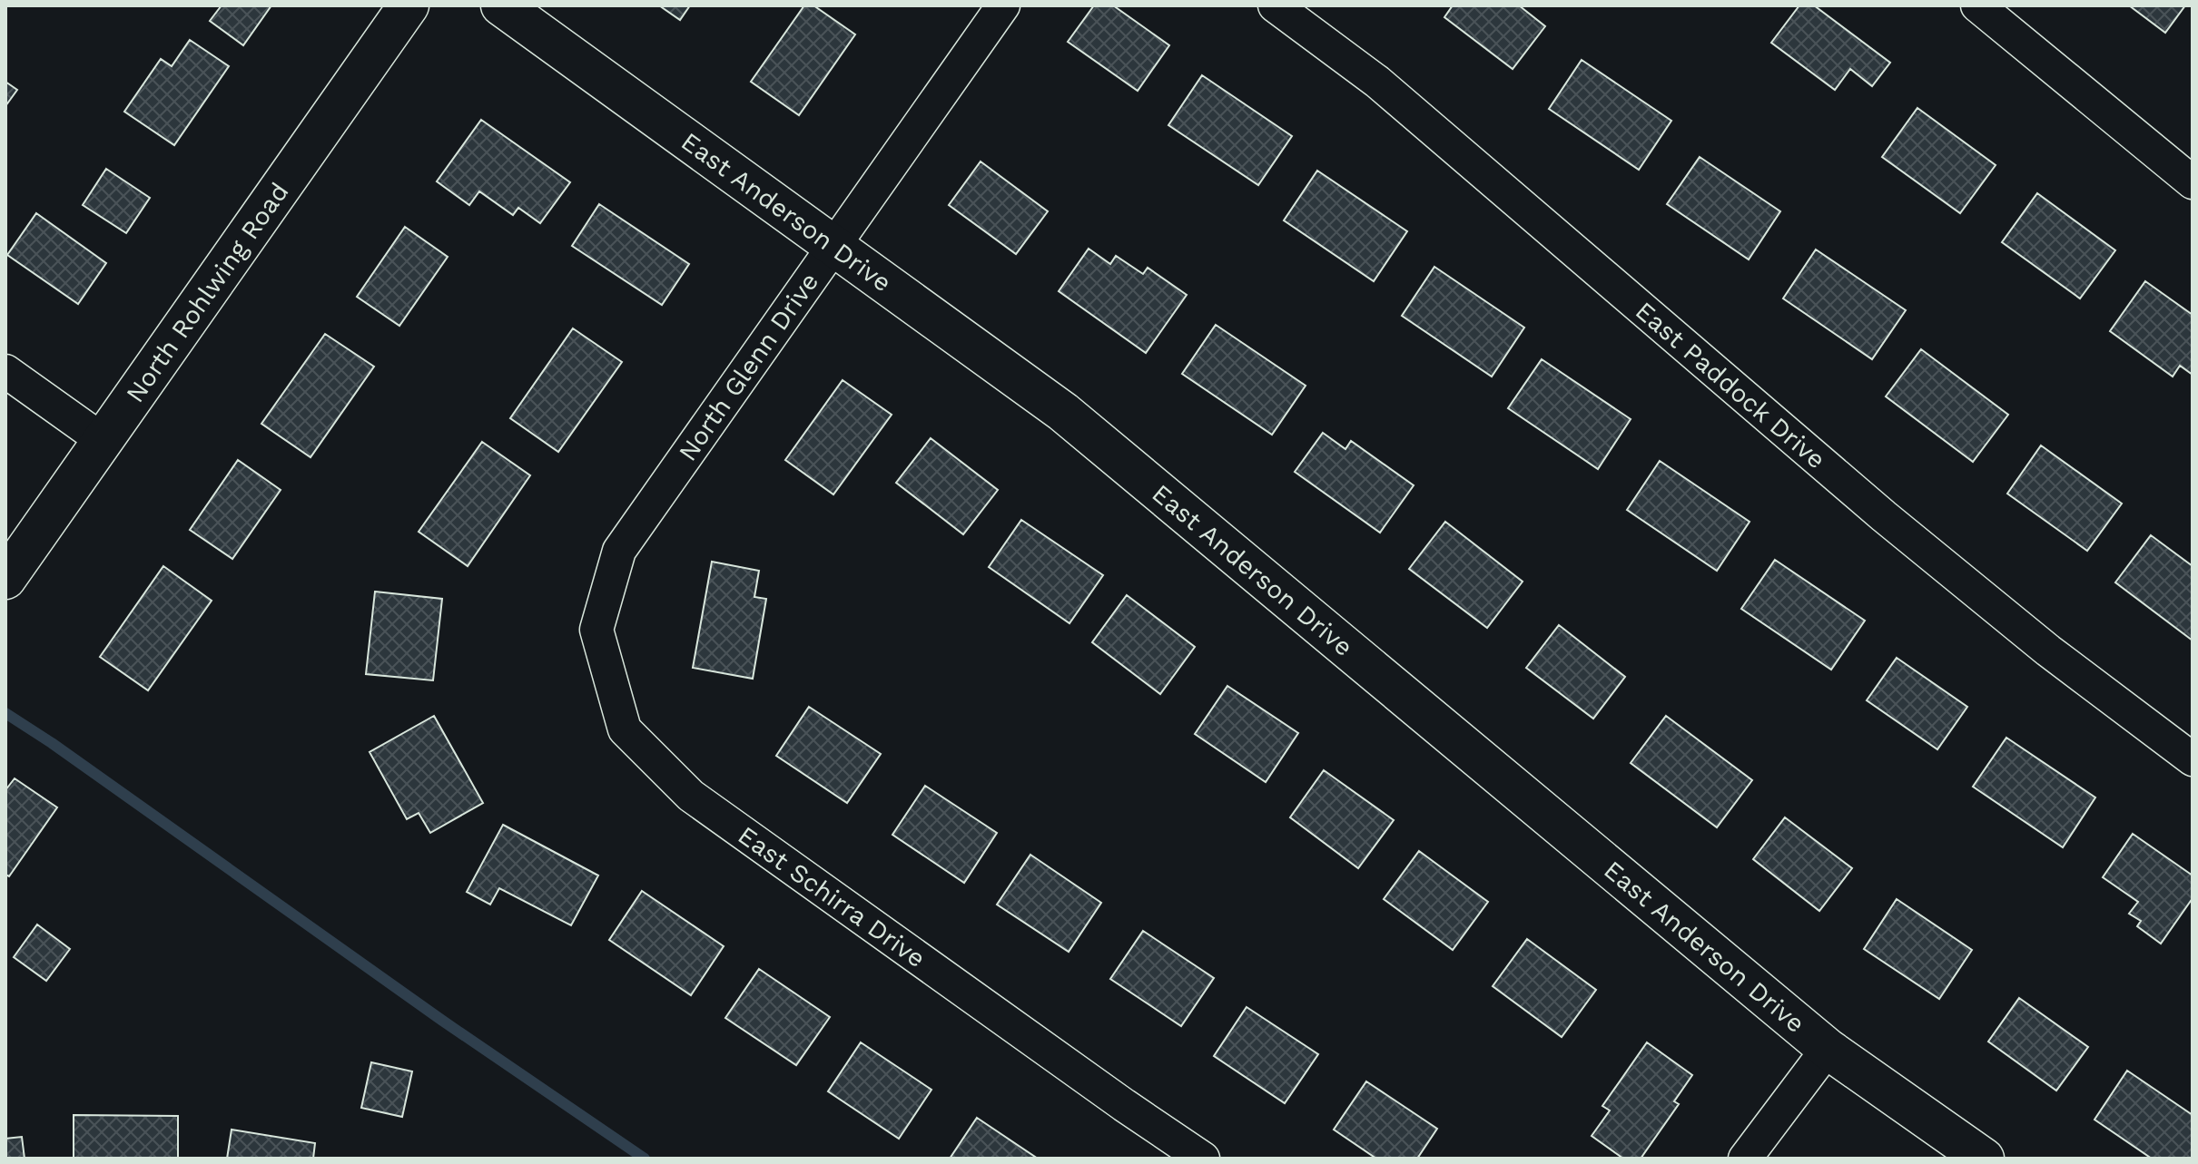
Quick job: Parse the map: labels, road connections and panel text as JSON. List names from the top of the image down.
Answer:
{
  "streets": {
    "street": [
      "East Anderson Drive",
      "North Rohlwing Road",
      "North Glenn Drive",
      "East Paddock Drive",
      "East Schirra Drive"
    ]
  },
  "crossings": [
    ["East Anderson Drive", "North Glenn Drive"],
    ["North Glenn Drive", "East Schirra Drive"]
  ]
}
